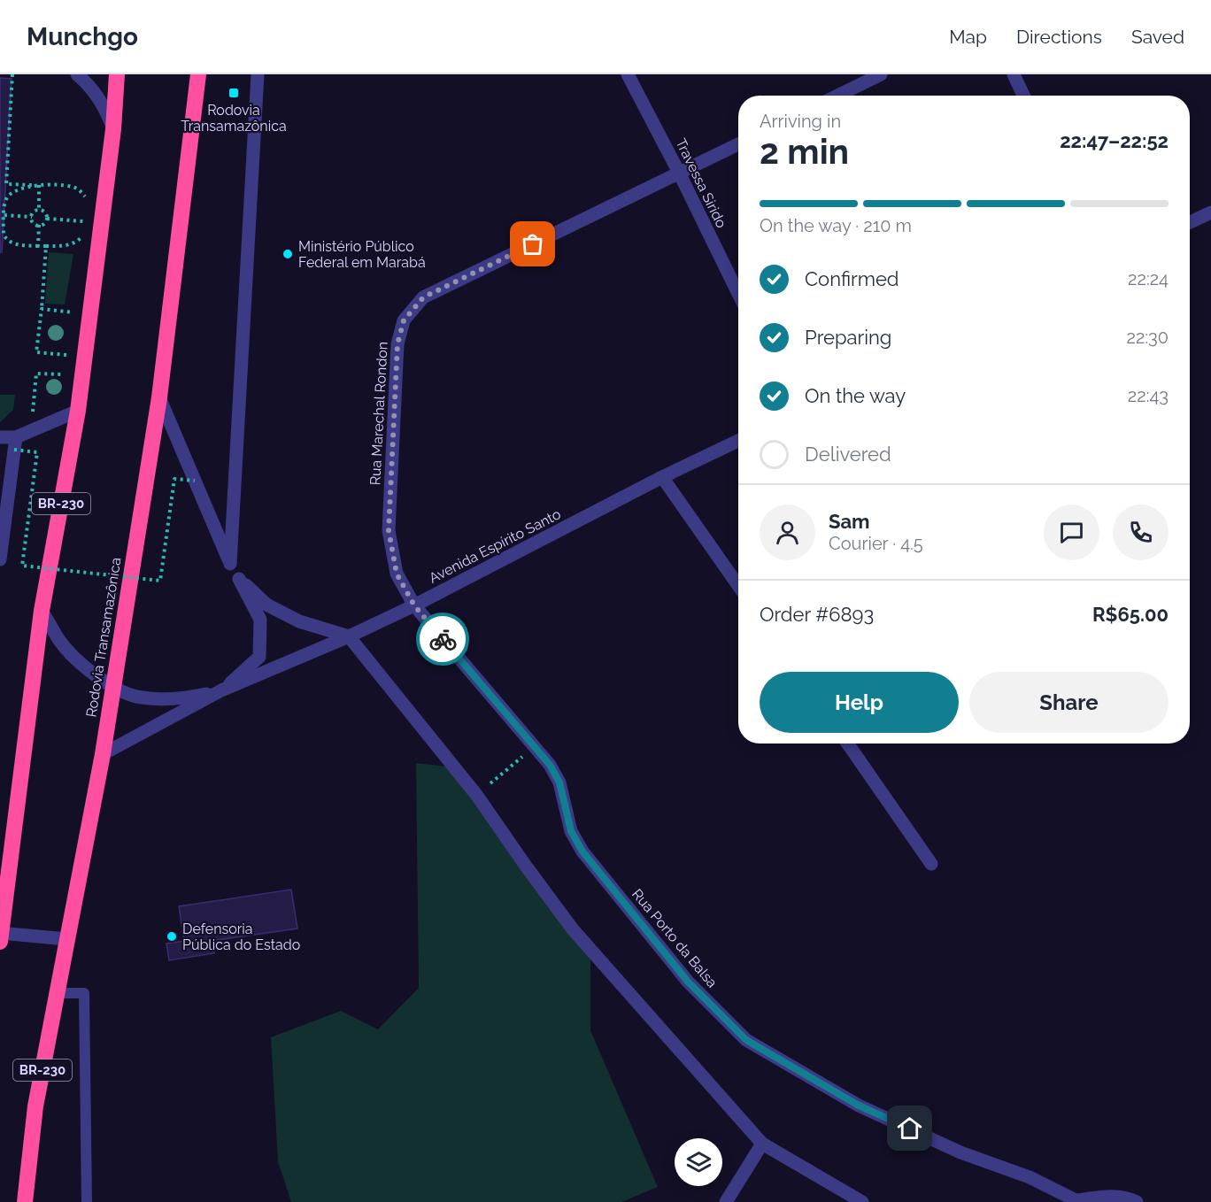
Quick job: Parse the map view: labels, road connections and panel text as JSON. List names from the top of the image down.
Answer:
{
  "streets": {
    "highway": ["BR-230", "Rodovia Transamazônica"],
    "street": [
      "Travessa Sirido",
      "Rua Marechal Rondon",
      "Avenida Espírito Santo",
      "Rua Porto da Balsa"
    ]
  },
  "crossings": [
    ["Travessa Sirido", "Rua Marechal Rondon"],
    ["Rua Marechal Rondon", "Avenida Espírito Santo"],
    ["Rua Marechal Rondon", "Rua Porto da Balsa"],
    ["Avenida Espírito Santo", "Rua Porto da Balsa"]
  ],
  "places": {
    "transit": ["Rodovia Transamazônica"],
    "other": ["Ministério Público Federal em Marabá", "Defensoria Pública do Estado"]
  },
  "page": {
    "header": "Munchgo",
    "nav": ["Map", "Directions", "Saved"],
    "heading": ["2 min", "Arriving in", "22:47–22:52"],
    "panel": [
      "Sam",
      "Courier · 4.5",
      "Order #6893",
      "R$65.00"
    ],
    "bar": "On the way · 210 m",
    "list": [
      ["Confirmed", "22:24"],
      ["Preparing", "22:30"],
      ["On the way", "22:43"],
      "Delivered"
    ],
    "buttons": ["Help", "Share"]
  }
}
